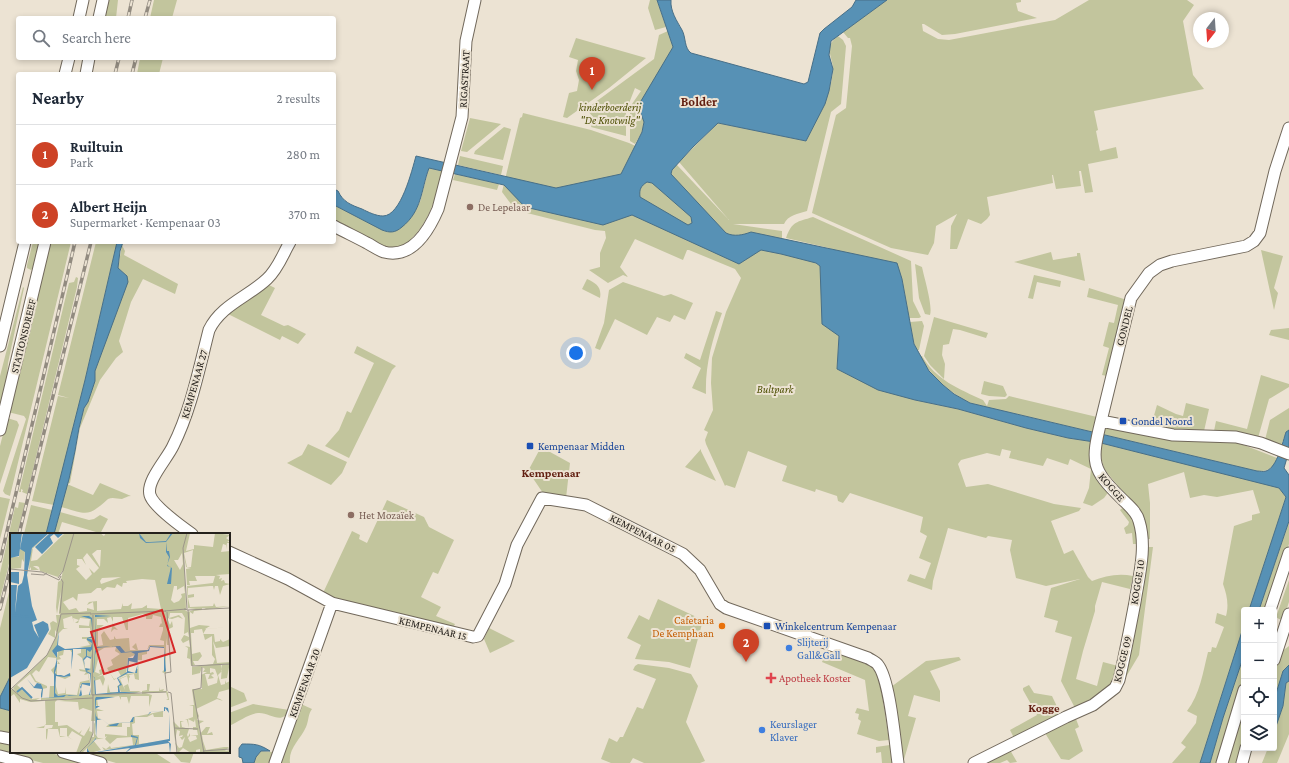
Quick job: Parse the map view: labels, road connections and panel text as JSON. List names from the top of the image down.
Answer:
{
  "streets": {
    "street": [
      "RIGASTRAAT",
      "GONDEL",
      "STATIONSDREEF",
      "KEMPENAAR 27",
      "KOGGE",
      "KEMPENAAR 05",
      "KOGGE 10",
      "KEMPENAAR 15",
      "KOGGE 09",
      "KEMPENAAR 20"
    ]
  },
  "crossings": [
    ["GONDEL", "KOGGE"],
    ["KOGGE", "KOGGE 10"],
    ["KEMPENAAR 05", "KEMPENAAR 15"],
    ["KOGGE 10", "KOGGE 09"],
    ["KEMPENAAR 15", "KEMPENAAR 20"]
  ],
  "districts": ["Bolder", "Kempenaar", "Kogge"],
  "parks": ["kinderboerderij \"De Knotwilg\"", "Bultpark"],
  "places": {
    "other": [
      "De Lepelaar",
      "Het Mozaïek",
      "Cafetaria De Kemphaan",
      "Slijterij Gall&Gall",
      "Keurslager Klaver"
    ],
    "transit": ["Gondel Noord", "Kempenaar Midden", "Winkelcentrum Kempenaar"],
    "health": ["Apotheek Koster"]
  },
  "north": "bottom",
  "page": {
    "search": "Search here",
    "pins": ["1", "2"],
    "heading": ["Nearby", "2 results"],
    "list": [
      {
        "mark": "1",
        "name": "Ruiltuin",
        "note": "Park",
        "value": "280 m"
      },
      {
        "mark": "2",
        "name": "Albert Heijn",
        "note": "Supermarket · Kempenaar 03",
        "value": "370 m"
      }
    ],
    "map_buttons": ["+", "−"]
  }
}
